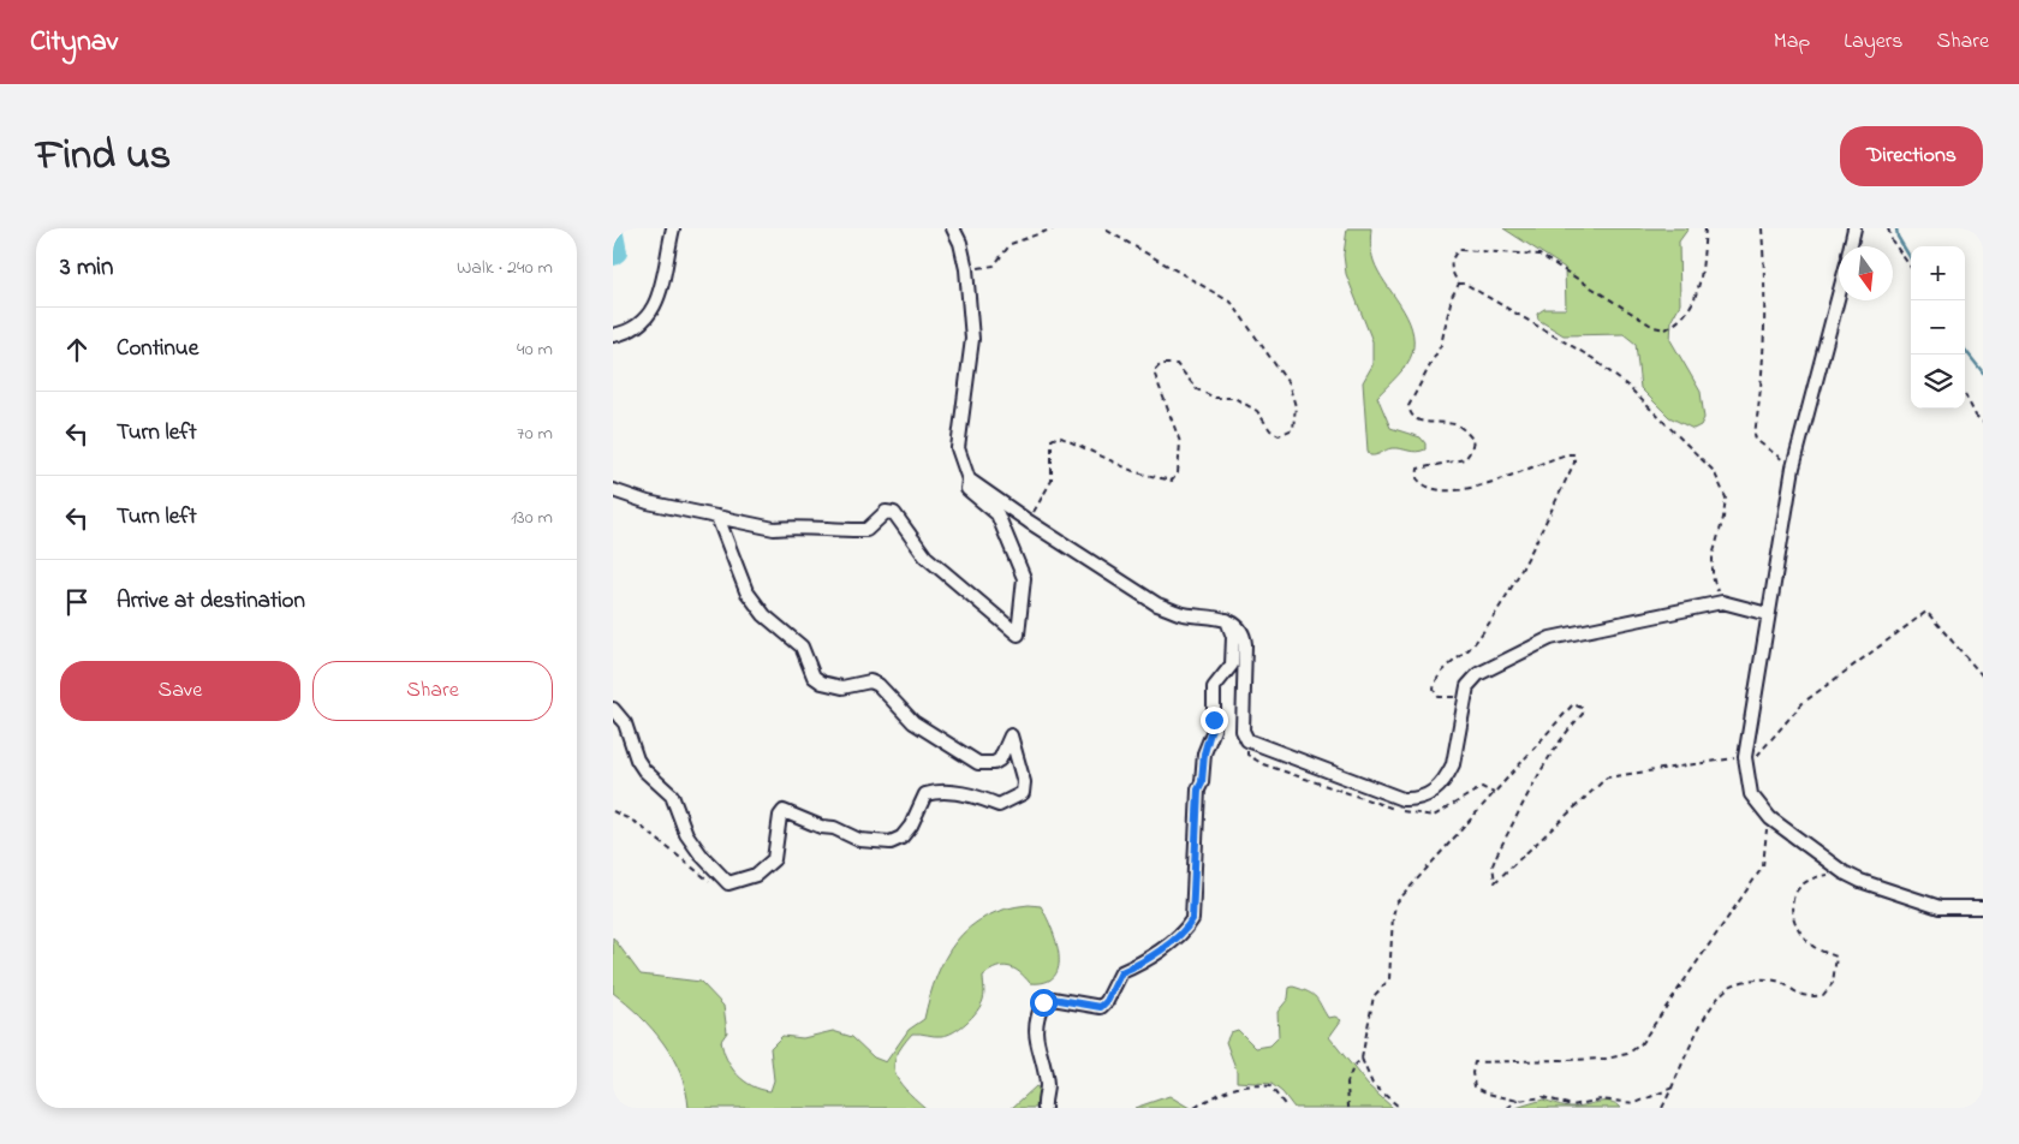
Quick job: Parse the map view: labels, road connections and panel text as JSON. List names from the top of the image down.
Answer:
{
  "north": "bottom",
  "page": {
    "header": "Citynav",
    "nav": ["Map", "Layers", "Share"],
    "title": "Find us",
    "buttons": [
      "Directions",
      ["Save", "Share"]
    ],
    "heading": ["3 min", "Walk · 240 m"],
    "map_buttons": ["+", "−"],
    "list": [
      ["Continue", "40 m"],
      ["Turn left", "70 m"],
      ["Turn left", "130 m"],
      "Arrive at destination"
    ]
  }
}
